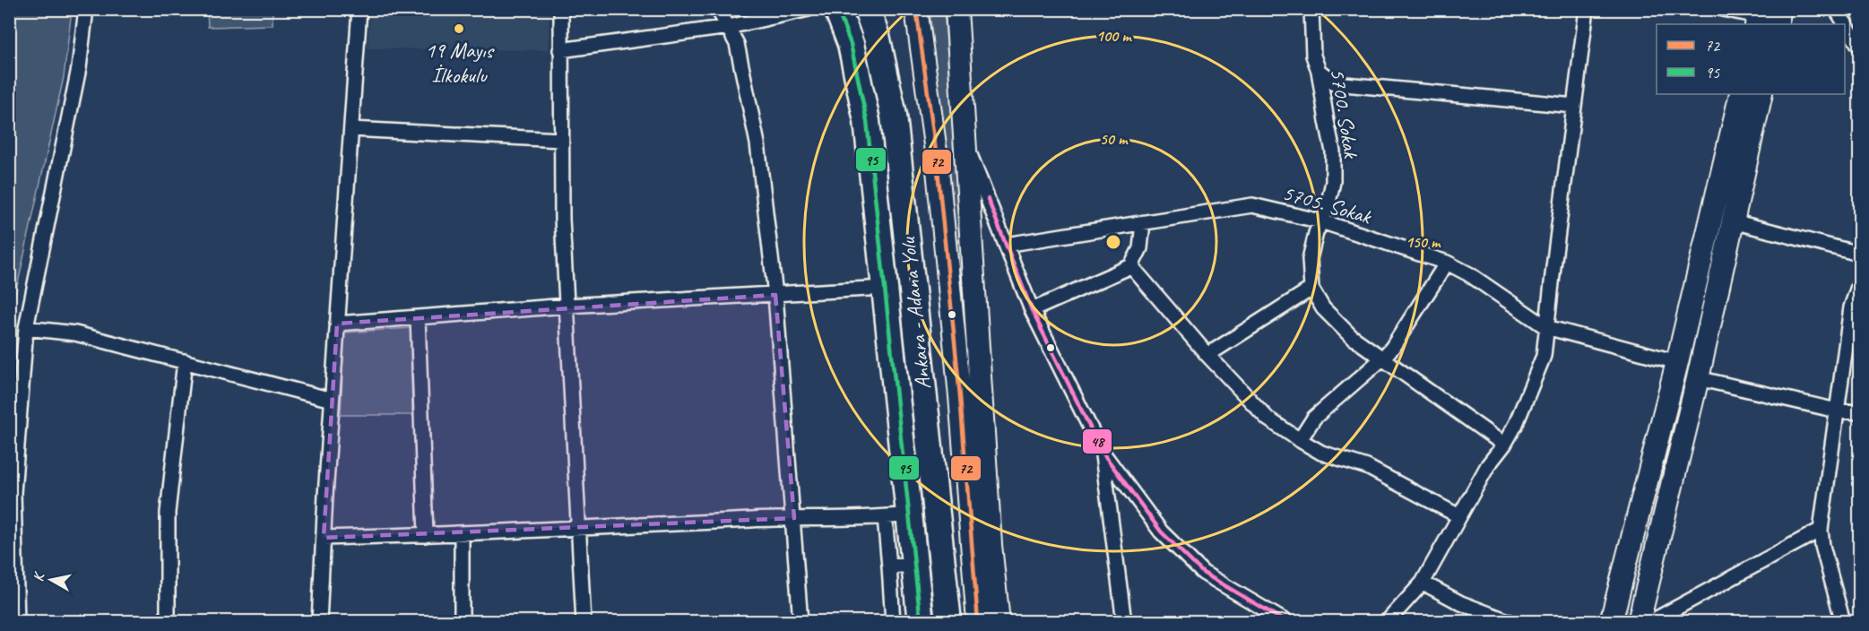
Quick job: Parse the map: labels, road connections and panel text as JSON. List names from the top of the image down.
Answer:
{
  "streets": {
    "highway": ["Ankara - Adana Yolu"],
    "street": ["5700. Sokak", "5705. Sokak"]
  },
  "crossings": [
    ["5700. Sokak", "5705. Sokak"]
  ],
  "places": ["19 Mayıs İlkokulu"],
  "lines": ["transit line 72", "transit line 95", "transit line 48"],
  "legend": ["72", "95"],
  "north": "left",
  "rings": ["100 m", "50 m", "150 m"]
}
